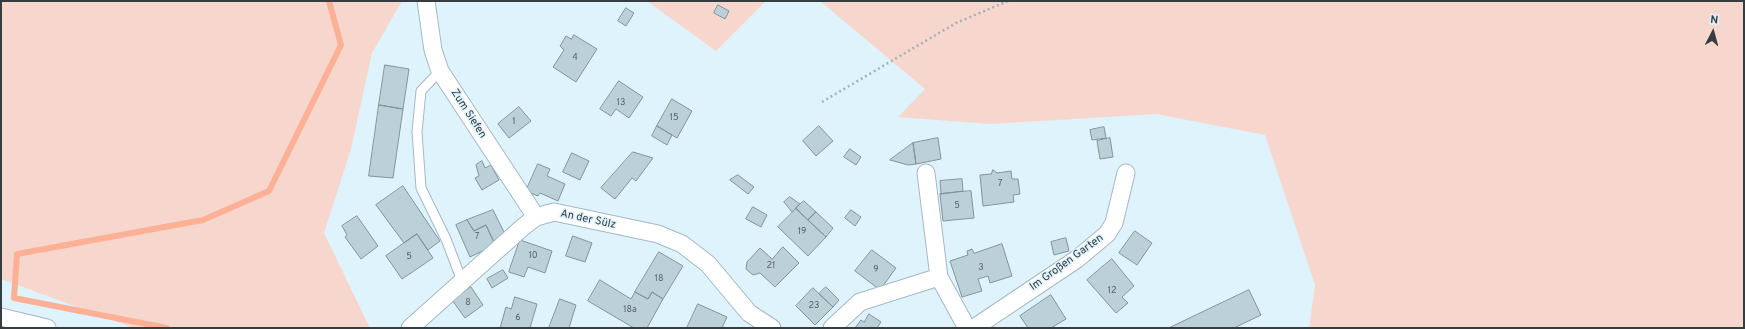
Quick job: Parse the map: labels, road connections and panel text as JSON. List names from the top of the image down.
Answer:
{
  "streets": {
    "street": ["Zum Siefen", "An der Sülz", "Im Großen Garten"]
  },
  "crossings": [
    ["Zum Siefen", "An der Sülz"]
  ],
  "house_numbers": [
    "4",
    "13",
    "15",
    "1",
    "7",
    "5",
    "19",
    "7",
    "10",
    "5",
    "21",
    "3",
    "9",
    "18",
    "12",
    "8",
    "23",
    "18a",
    "6"
  ],
  "north": "top"
}
